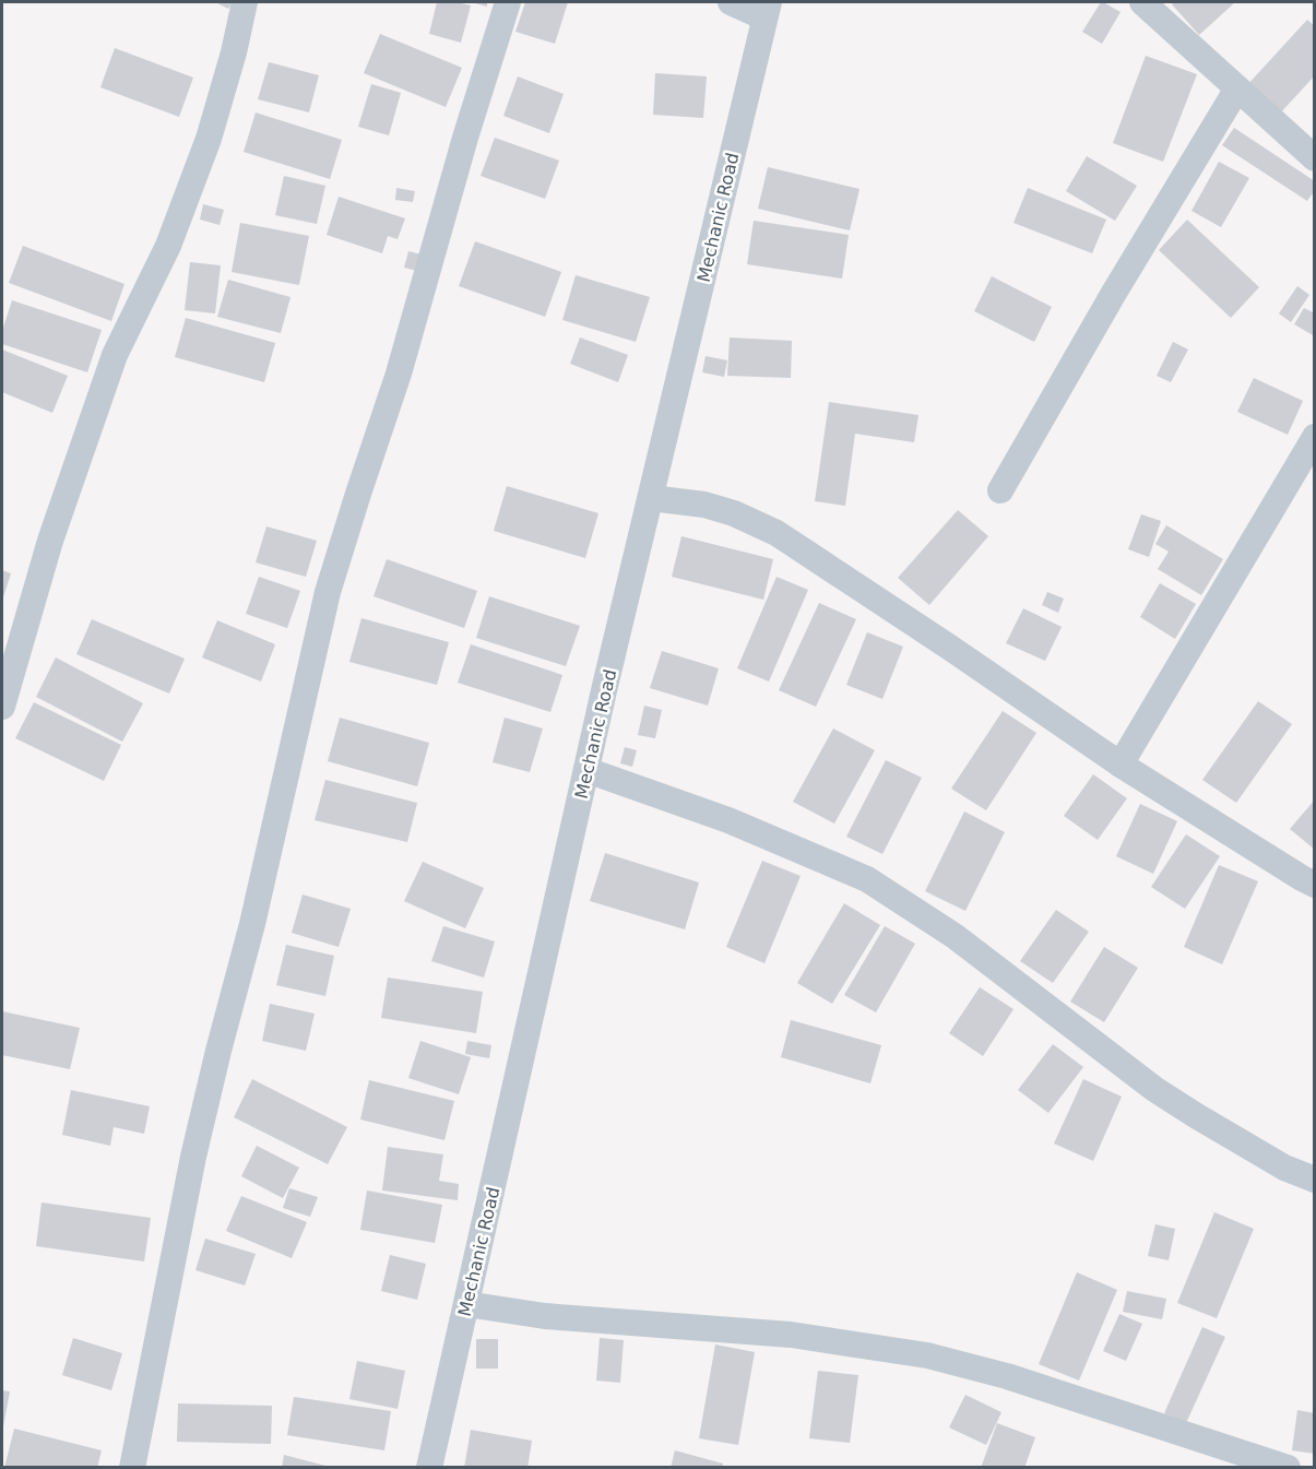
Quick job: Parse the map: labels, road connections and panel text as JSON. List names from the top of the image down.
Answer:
{
  "streets": {
    "street": ["Mechanic Road"]
  }
}
